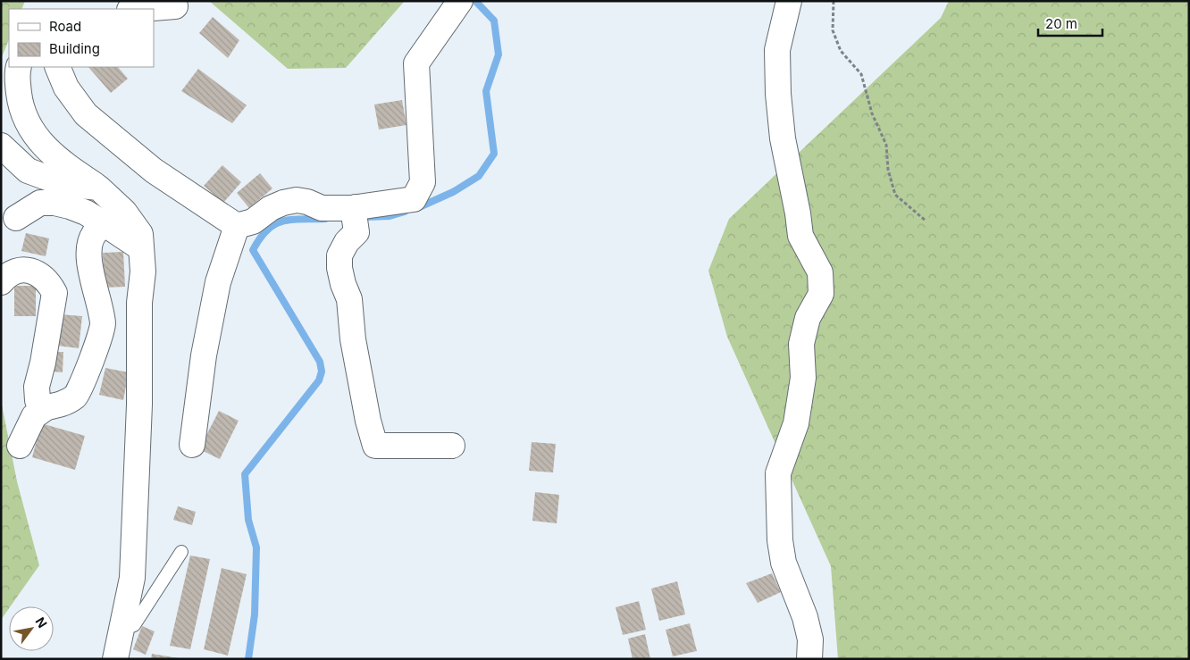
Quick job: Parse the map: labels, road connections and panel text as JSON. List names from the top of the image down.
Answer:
{
  "legend": ["Road", "Building"],
  "scale_bar": "20 m",
  "north": "top right"
}
